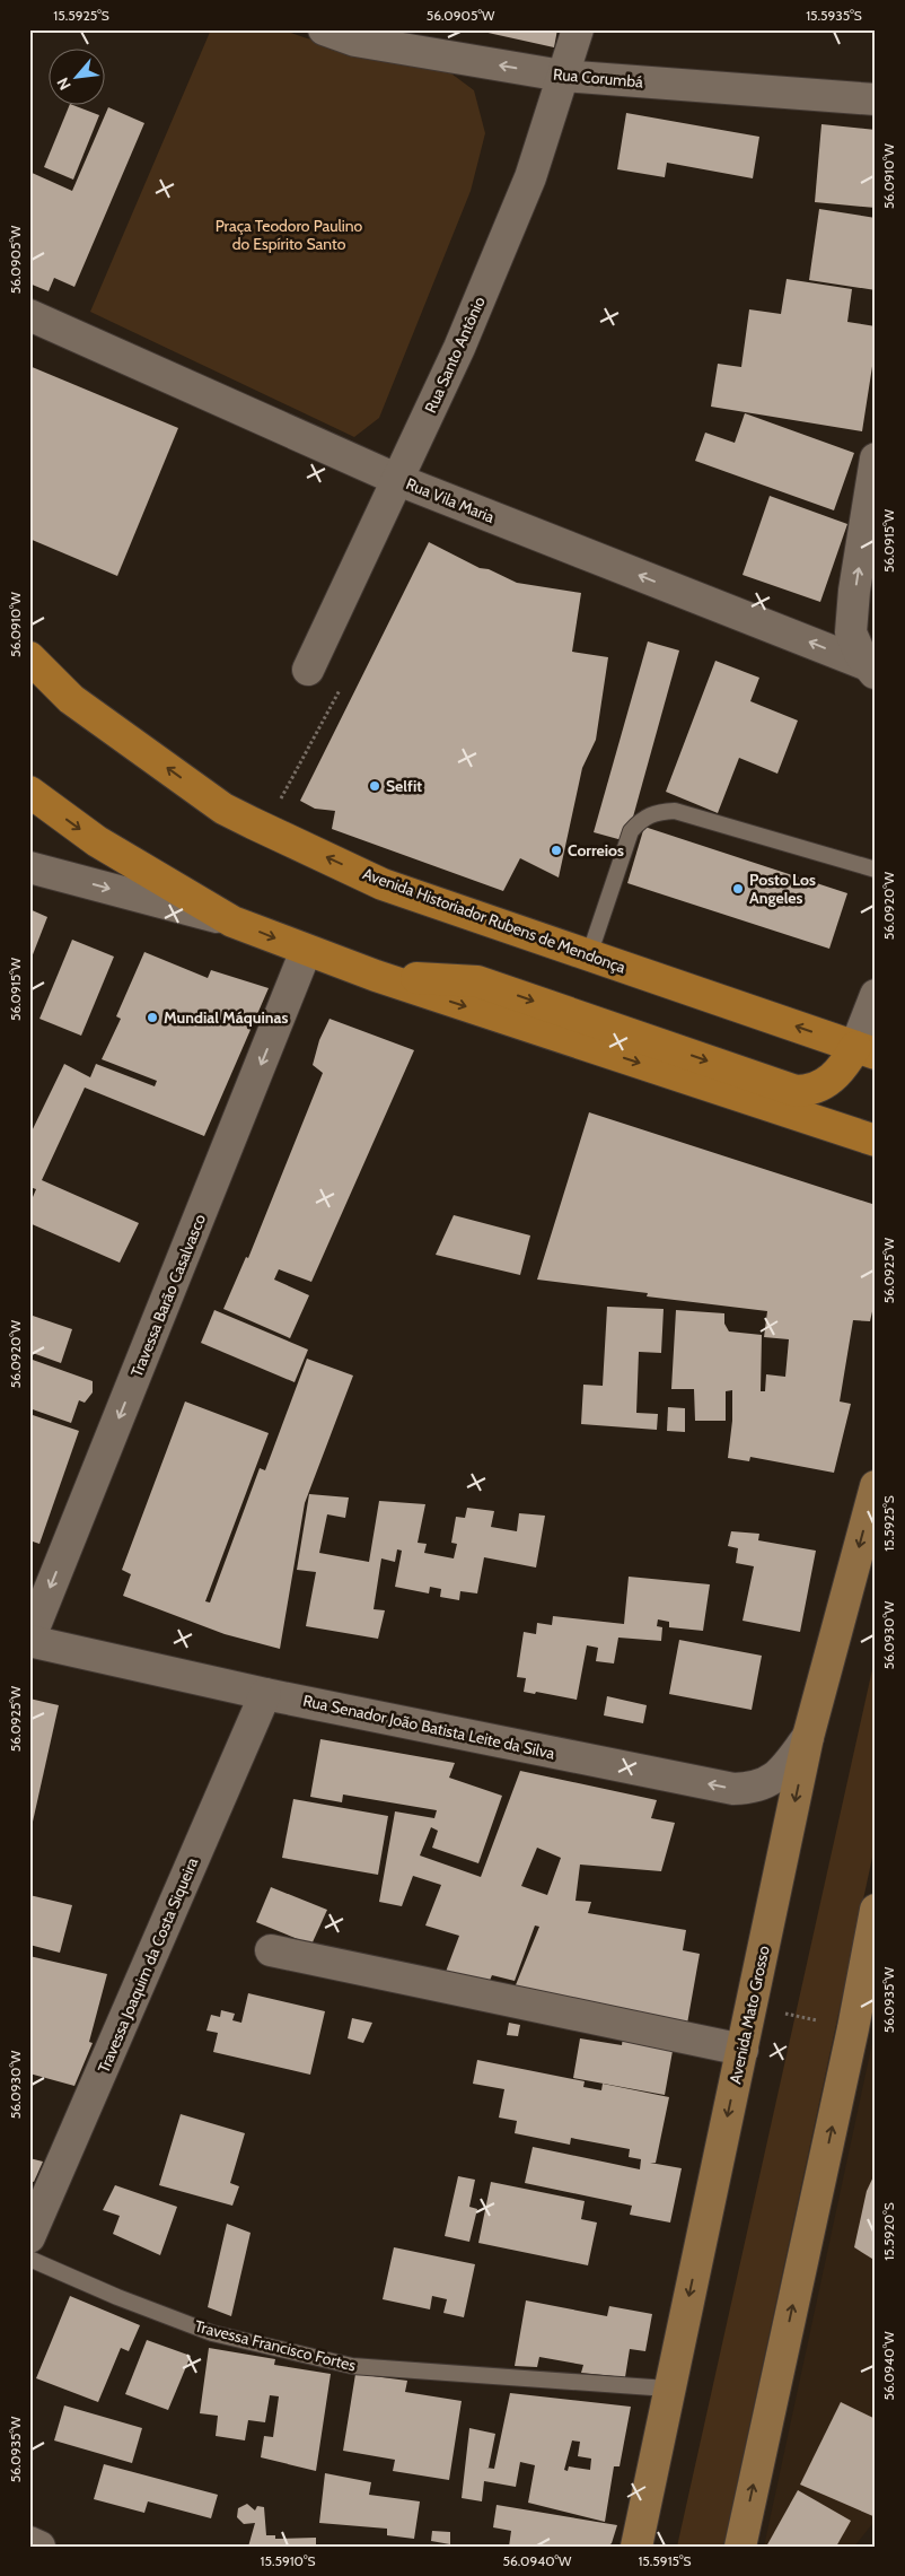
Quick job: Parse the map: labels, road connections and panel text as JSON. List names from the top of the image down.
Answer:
{
  "streets": {
    "main road": ["Avenida Historiador Rubens de Mendonça", "Avenida Mato Grosso"],
    "street": [
      "Rua Corumbá",
      "Rua Santo Antônio",
      "Rua Vila Maria",
      "Travessa Barão Casalvasco",
      "Rua Senador João Batista Leite da Silva",
      "Travessa Joaquim da Costa Siqueira"
    ],
    "lane": ["Travessa Francisco Fortes"]
  },
  "crossings": [
    ["Rua Corumbá", "Rua Santo Antônio"],
    ["Rua Santo Antônio", "Rua Vila Maria"],
    ["Travessa Barão Casalvasco", "Rua Senador João Batista Leite da Silva"],
    ["Rua Senador João Batista Leite da Silva", "Travessa Joaquim da Costa Siqueira"],
    ["Rua Senador João Batista Leite da Silva", "Avenida Mato Grosso"],
    ["Avenida Mato Grosso", "Travessa Francisco Fortes"]
  ],
  "one_way": ["Rua Corumbá", "Rua Vila Maria", "Travessa Barão Casalvasco"],
  "parks": ["Praça Teodoro Paulino do Espírito Santo"],
  "places": [
    "Selfit",
    "Correios",
    "Posto Los Angeles",
    "Mundial Máquinas"
  ],
  "north": "bottom left",
  "coordinates": [
    "15.5925°S",
    "56.0905°W",
    "15.5935°S",
    "56.0910°W",
    "56.0915°W",
    "56.0920°W",
    "56.0925°W",
    "56.0930°W",
    "56.0935°W",
    "15.5920°S",
    "56.0940°W",
    "15.5910°S",
    "15.5915°S"
  ]
}
